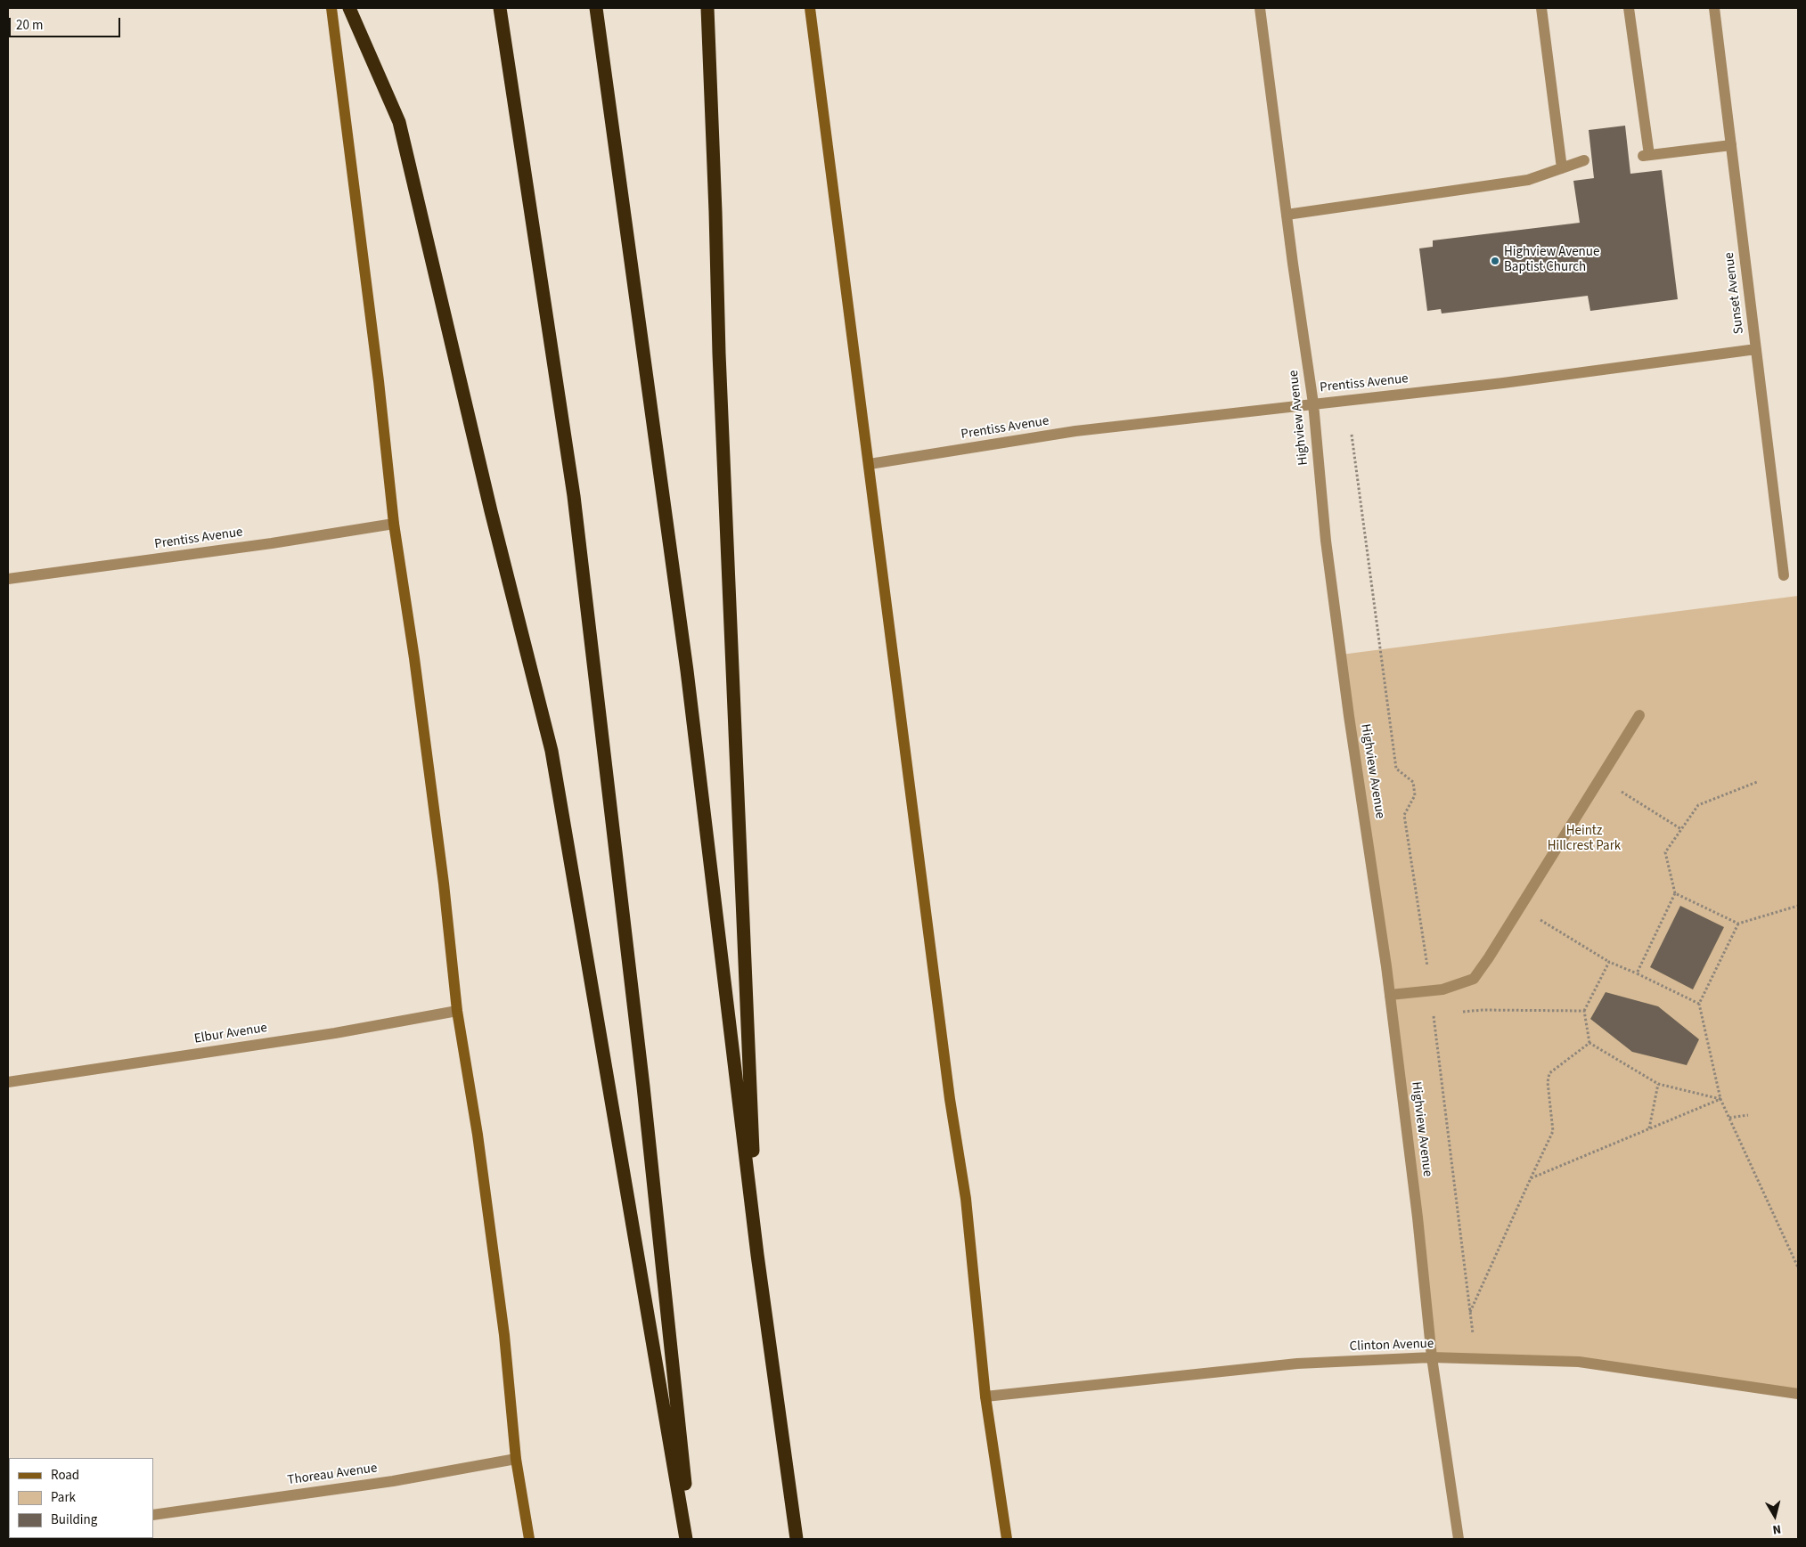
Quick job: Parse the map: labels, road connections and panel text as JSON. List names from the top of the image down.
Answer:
{
  "streets": {
    "street": [
      "Sunset Avenue",
      "Prentiss Avenue",
      "Highview Avenue",
      "Elbur Avenue",
      "Clinton Avenue",
      "Thoreau Avenue"
    ]
  },
  "crossings": [
    ["Sunset Avenue", "Prentiss Avenue"],
    ["Prentiss Avenue", "Highview Avenue"],
    ["Highview Avenue", "Clinton Avenue"]
  ],
  "parks": ["Heintz Hillcrest Park"],
  "places": ["Highview Avenue Baptist Church"],
  "legend": ["Road", "Park", "Building"],
  "scale_bar": "20 m",
  "north": "bottom"
}
